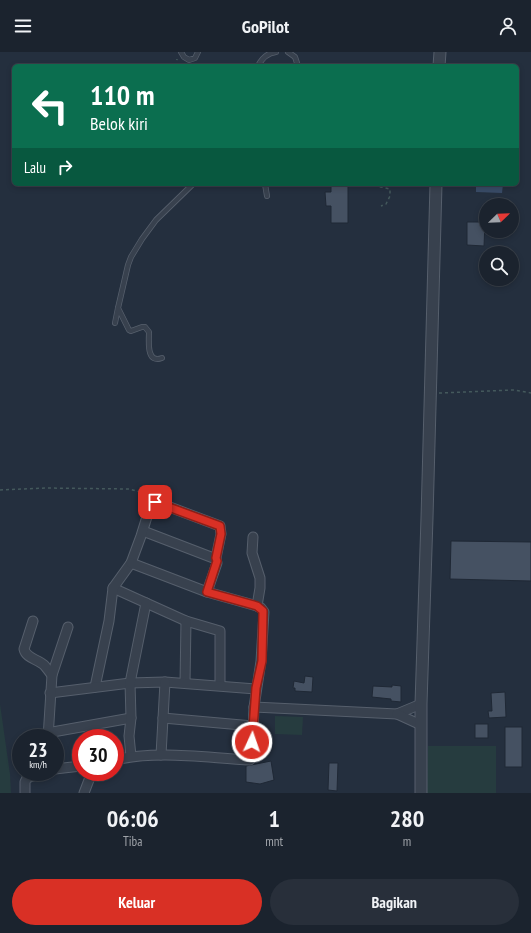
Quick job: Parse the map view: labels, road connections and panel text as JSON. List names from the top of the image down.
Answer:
{
  "north": "top right",
  "page": {
    "header": "GoPilot",
    "turn": ["110 m", "Belok kiri"],
    "then": "Lalu",
    "speed": "23 km/h",
    "limit": "30",
    "eta": [
      "06:06",
      "Tiba",
      "1",
      "mnt",
      "280",
      "m"
    ],
    "buttons": ["Keluar", "Bagikan"]
  }
}
